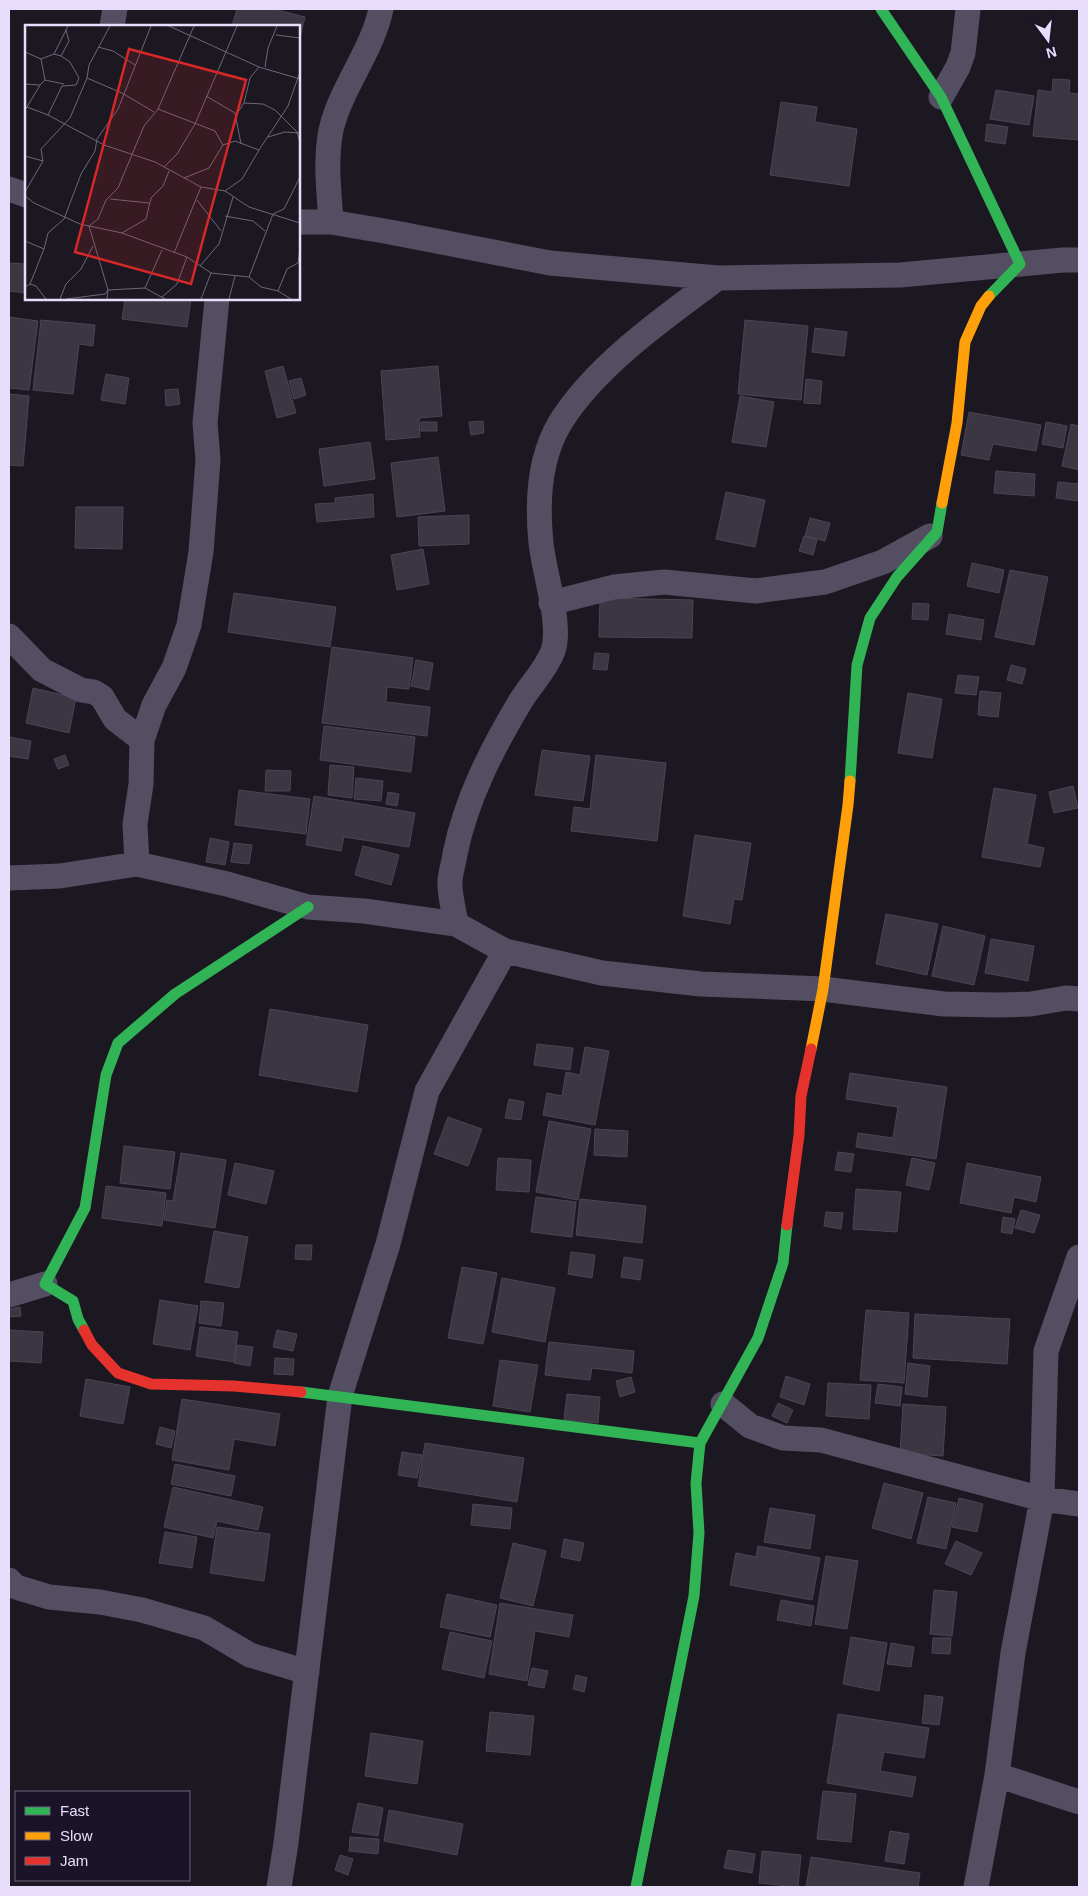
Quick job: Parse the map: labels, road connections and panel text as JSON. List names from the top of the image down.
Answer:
{
  "legend": ["Fast", "Slow", "Jam"],
  "north": "bottom"
}
